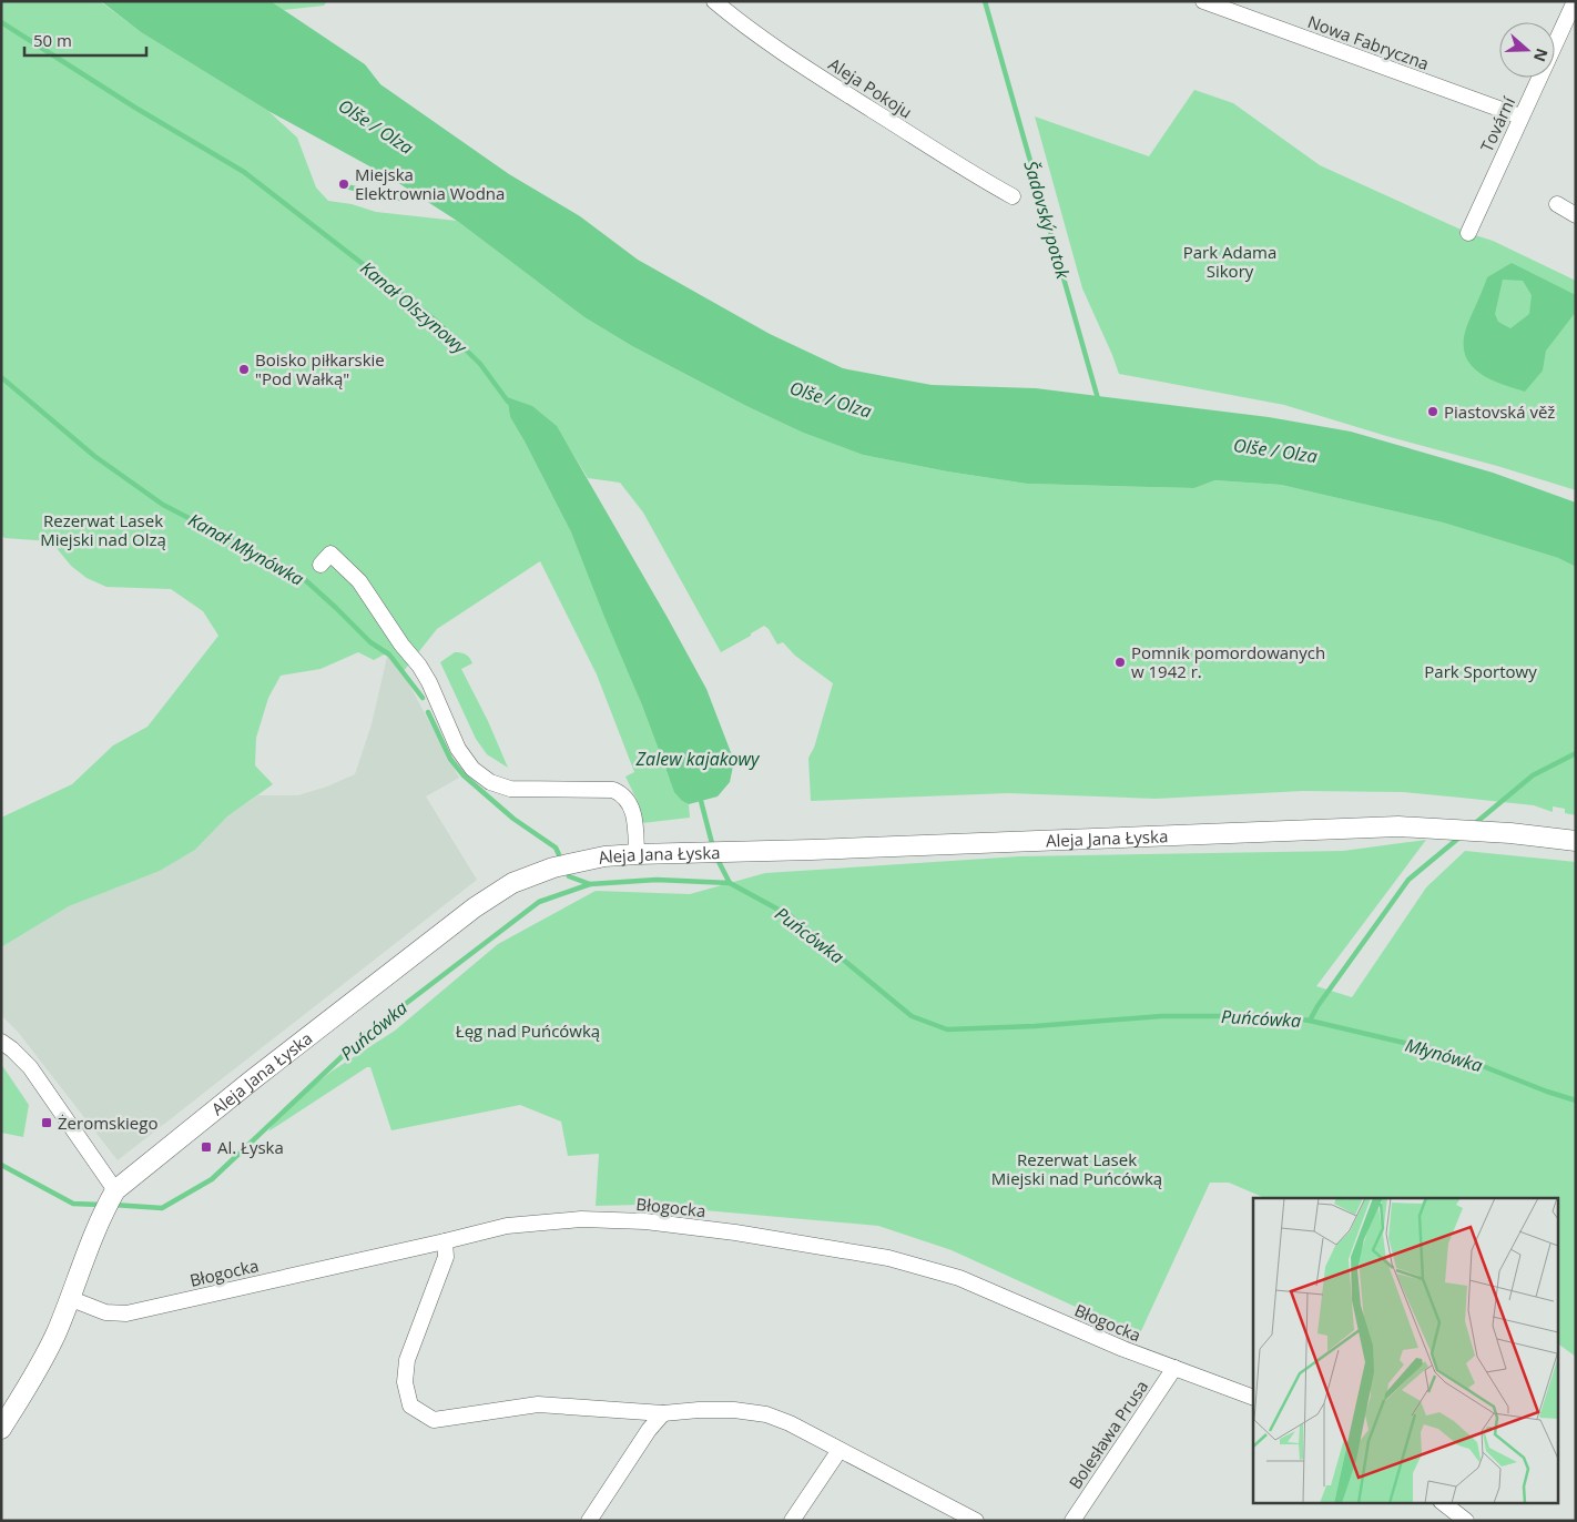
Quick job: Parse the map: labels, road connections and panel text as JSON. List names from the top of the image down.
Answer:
{
  "streets": {
    "street": [
      "Nowa Fabryczna",
      "Aleja Pokoju",
      "Tovární",
      "Aleja Jana Łyska",
      "Błogocka",
      "Bolesława Prusa"
    ]
  },
  "crossings": [
    ["Nowa Fabryczna", "Tovární"],
    ["Aleja Jana Łyska", "Błogocka"],
    ["Błogocka", "Bolesława Prusa"]
  ],
  "water": [
    "Olše / Olza",
    "Šadovský potok",
    "Kanał Olszynowy",
    "Kanał Młynówka",
    "Zalew kajakowy",
    "Puńcówka",
    "Młynówka"
  ],
  "parks": [
    "Park Adama Sikory",
    "Rezerwat Lasek Miejski nad Olzą",
    "Park Sportowy",
    "Łęg nad Puńcówką",
    "Rezerwat Lasek Miejski nad Puńcówką"
  ],
  "places": {
    "other": [
      "Miejska Elektrownia Wodna",
      "Boisko piłkarskie \"Pod Wałką\"",
      "Piastovská věž",
      "Pomnik pomordowanych w 1942 r."
    ],
    "transit": ["Żeromskiego", "Al. Łyska"]
  },
  "scale_bar": "50 m",
  "north": "right"
}
